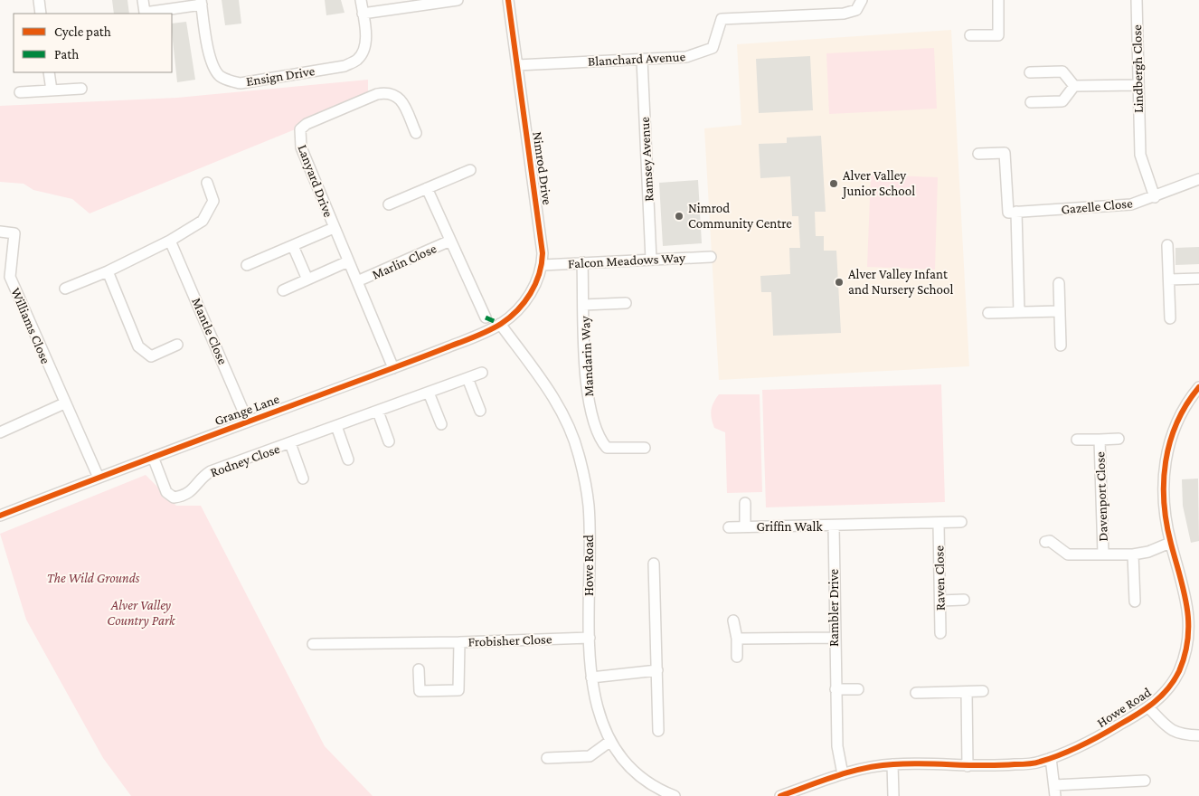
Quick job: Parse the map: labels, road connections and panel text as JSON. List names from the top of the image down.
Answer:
{
  "streets": {
    "street": [
      "Blanchard Avenue",
      "Lindbergh Close",
      "Ensign Drive",
      "Ramsey Avenue",
      "Nimrod Drive",
      "Lanyard Drive",
      "Gazelle Close",
      "Falcon Meadows Way",
      "Marlin Close",
      "Williams Close",
      "Mantle Close",
      "Mandarin Way",
      "Grange Lane",
      "Rodney Close",
      "Davenport Close",
      "Griffin Walk",
      "Howe Road",
      "Raven Close",
      "Rambler Drive",
      "Frobisher Close"
    ]
  },
  "crossings": [
    ["Blanchard Avenue", "Ramsey Avenue"],
    ["Blanchard Avenue", "Nimrod Drive"],
    ["Lindbergh Close", "Gazelle Close"],
    ["Ramsey Avenue", "Falcon Meadows Way"],
    ["Nimrod Drive", "Falcon Meadows Way"],
    ["Nimrod Drive", "Grange Lane"],
    ["Nimrod Drive", "Howe Road"],
    ["Lanyard Drive", "Marlin Close"],
    ["Lanyard Drive", "Grange Lane"],
    ["Falcon Meadows Way", "Mandarin Way"],
    ["Williams Close", "Grange Lane"],
    ["Mantle Close", "Grange Lane"],
    ["Grange Lane", "Rodney Close"],
    ["Grange Lane", "Howe Road"],
    ["Griffin Walk", "Rambler Drive"],
    ["Howe Road", "Rambler Drive"],
    ["Howe Road", "Frobisher Close"]
  ],
  "parks": ["The Wild Grounds", "Alver Valley Country Park"],
  "places": ["Alver Valley Junior School", "Nimrod Community Centre", "Alver Valley Infant and Nursery School"],
  "legend": ["Cycle path", "Path"]
}
